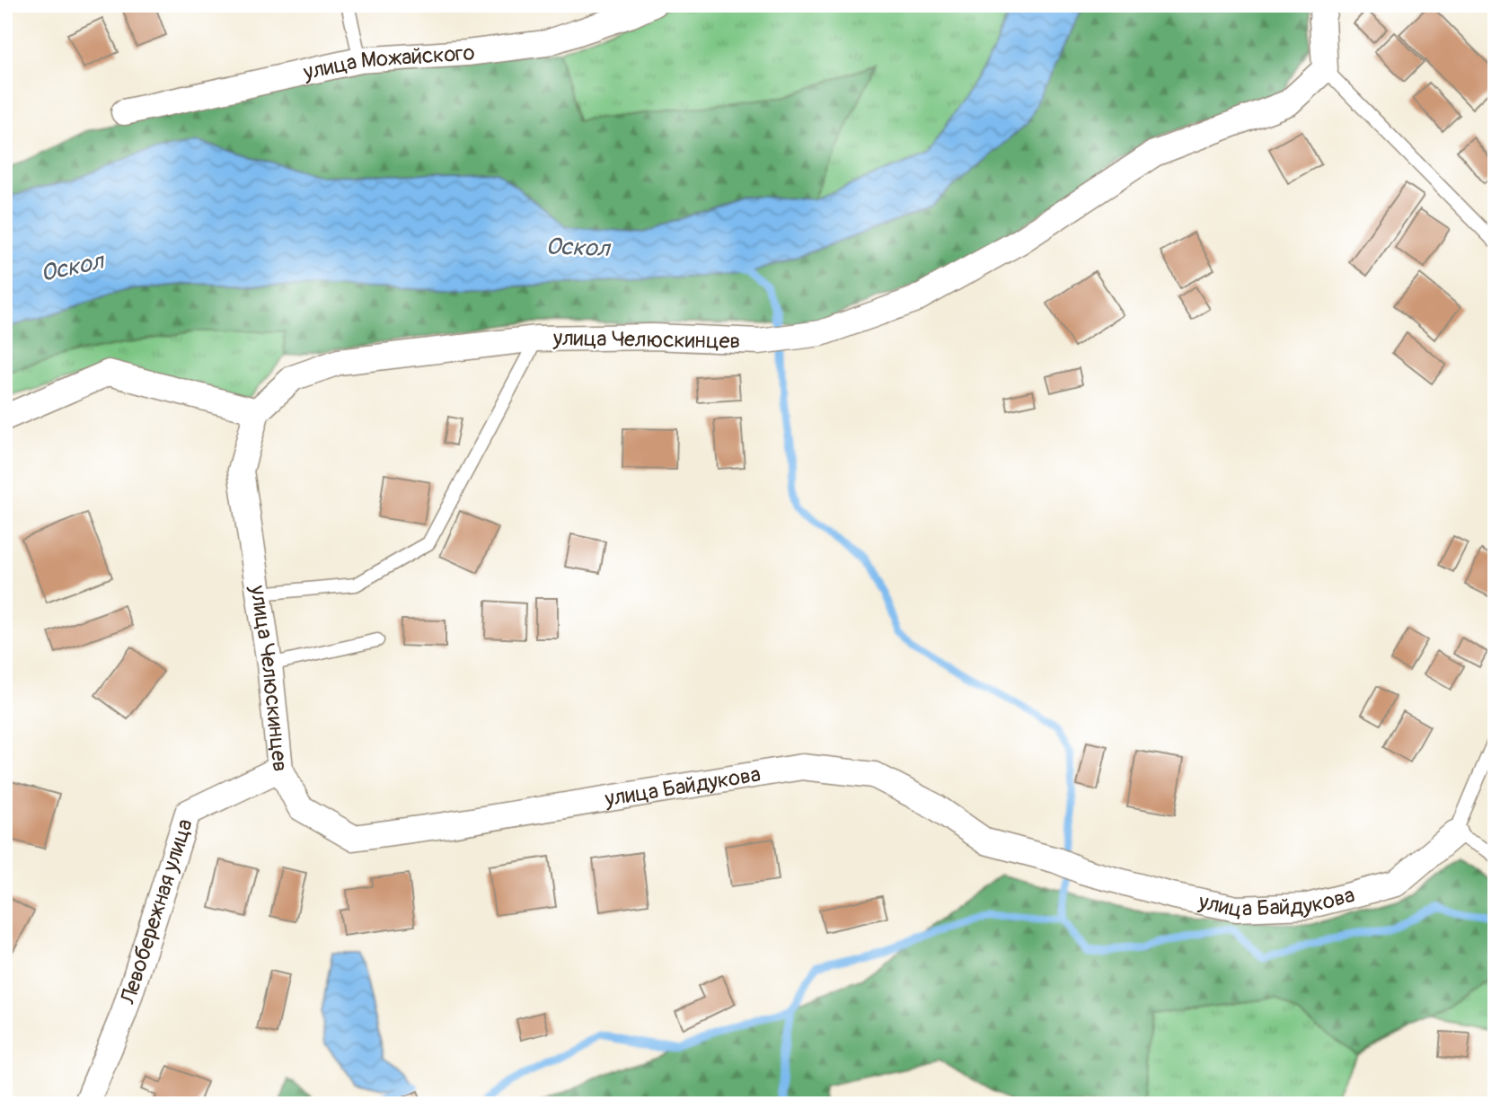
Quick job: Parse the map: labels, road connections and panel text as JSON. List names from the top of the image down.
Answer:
{
  "streets": {
    "street": [
      "улица Можайского",
      "улица Челюскинцев",
      "улица Байдукова",
      "Левобережная улица"
    ]
  },
  "crossings": [
    ["улица Челюскинцев", "улица Байдукова"],
    ["улица Челюскинцев", "Левобережная улица"]
  ],
  "water": ["Оскол"]
}
